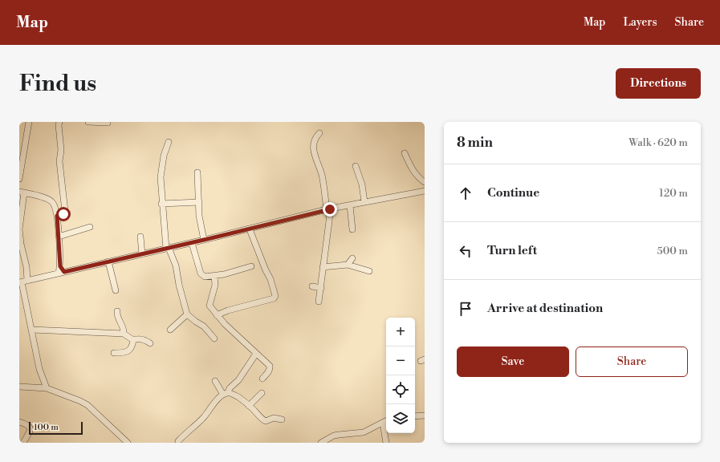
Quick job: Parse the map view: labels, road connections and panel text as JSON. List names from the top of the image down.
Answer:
{
  "scale_bar": "100 m",
  "page": {
    "header": "Map",
    "nav": ["Map", "Layers", "Share"],
    "buttons": [
      "Directions",
      ["Save", "Share"]
    ],
    "title": "Find us",
    "heading": ["8 min", "Walk · 620 m"],
    "list": [
      ["Continue", "120 m"],
      ["Turn left", "500 m"],
      "Arrive at destination"
    ],
    "map_buttons": ["+", "−"],
    "scale": "100 m"
  }
}
